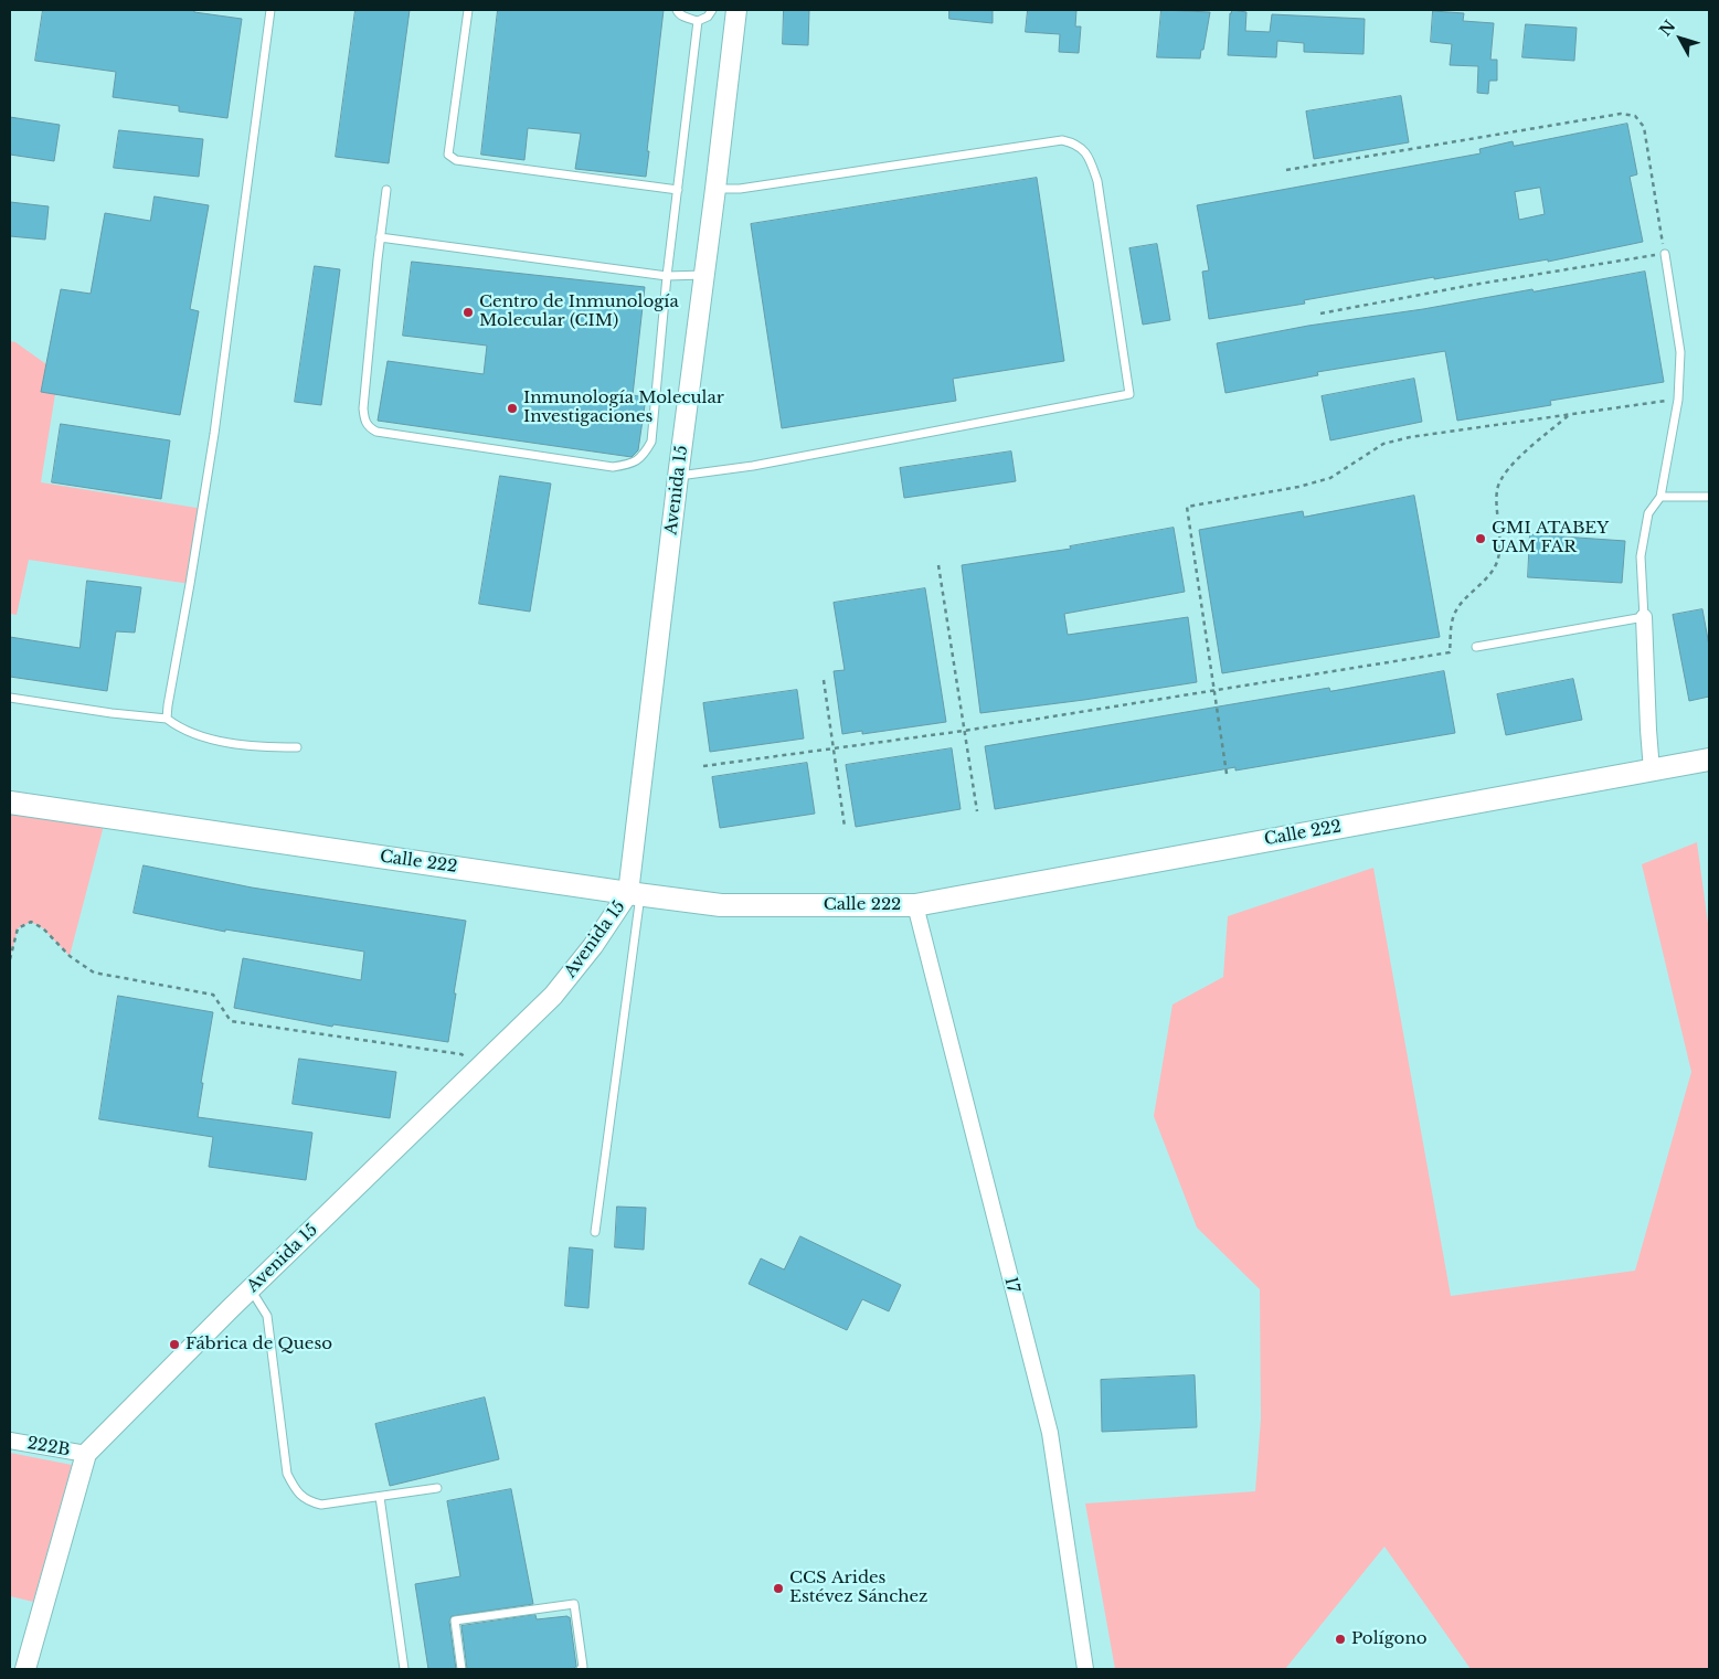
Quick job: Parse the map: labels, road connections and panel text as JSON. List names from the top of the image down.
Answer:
{
  "streets": {
    "main road": ["Calle 222"],
    "street": ["Avenida 15", "17", "222B"]
  },
  "crossings": [
    ["Avenida 15", "Calle 222"],
    ["Avenida 15", "222B"],
    ["Calle 222", "17"]
  ],
  "places": [
    "Centro de Inmunología Molecular (CIM)",
    "Inmunología Molecular Investigaciones",
    "GMI ATABEY UAM FAR",
    "Fábrica de Queso",
    "CCS Arides Estévez Sánchez",
    "Polígono"
  ],
  "north": "top left"
}
